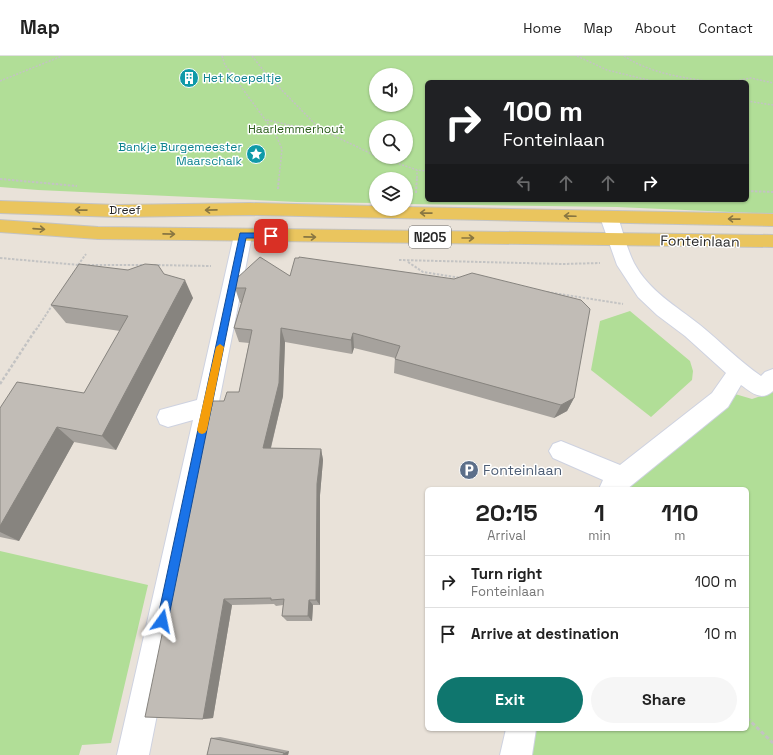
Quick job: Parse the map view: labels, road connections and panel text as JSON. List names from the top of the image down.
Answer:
{
  "streets": {
    "main road": ["Dreef", "N205", "Fonteinlaan"]
  },
  "crossings": [
    ["Dreef", "Fonteinlaan"]
  ],
  "parks": ["Haarlemmerhout"],
  "places": {
    "building": ["Het Koepeltje"],
    "place": ["Bankje Burgemeester Maarschalk"],
    "parking": ["Fonteinlaan"]
  },
  "page": {
    "header": "Map",
    "nav": [
      "Home",
      "Map",
      "About",
      "Contact"
    ],
    "turn": ["100 m", "Fonteinlaan"],
    "eta": [
      "20:15",
      "Arrival",
      "1",
      "min",
      "110",
      "m"
    ],
    "list": [
      {
        "name": "Turn right",
        "note": "Fonteinlaan",
        "value": "100 m"
      },
      {
        "name": "Arrive at destination",
        "value": "10 m"
      }
    ],
    "buttons": ["Exit", "Share"]
  }
}
